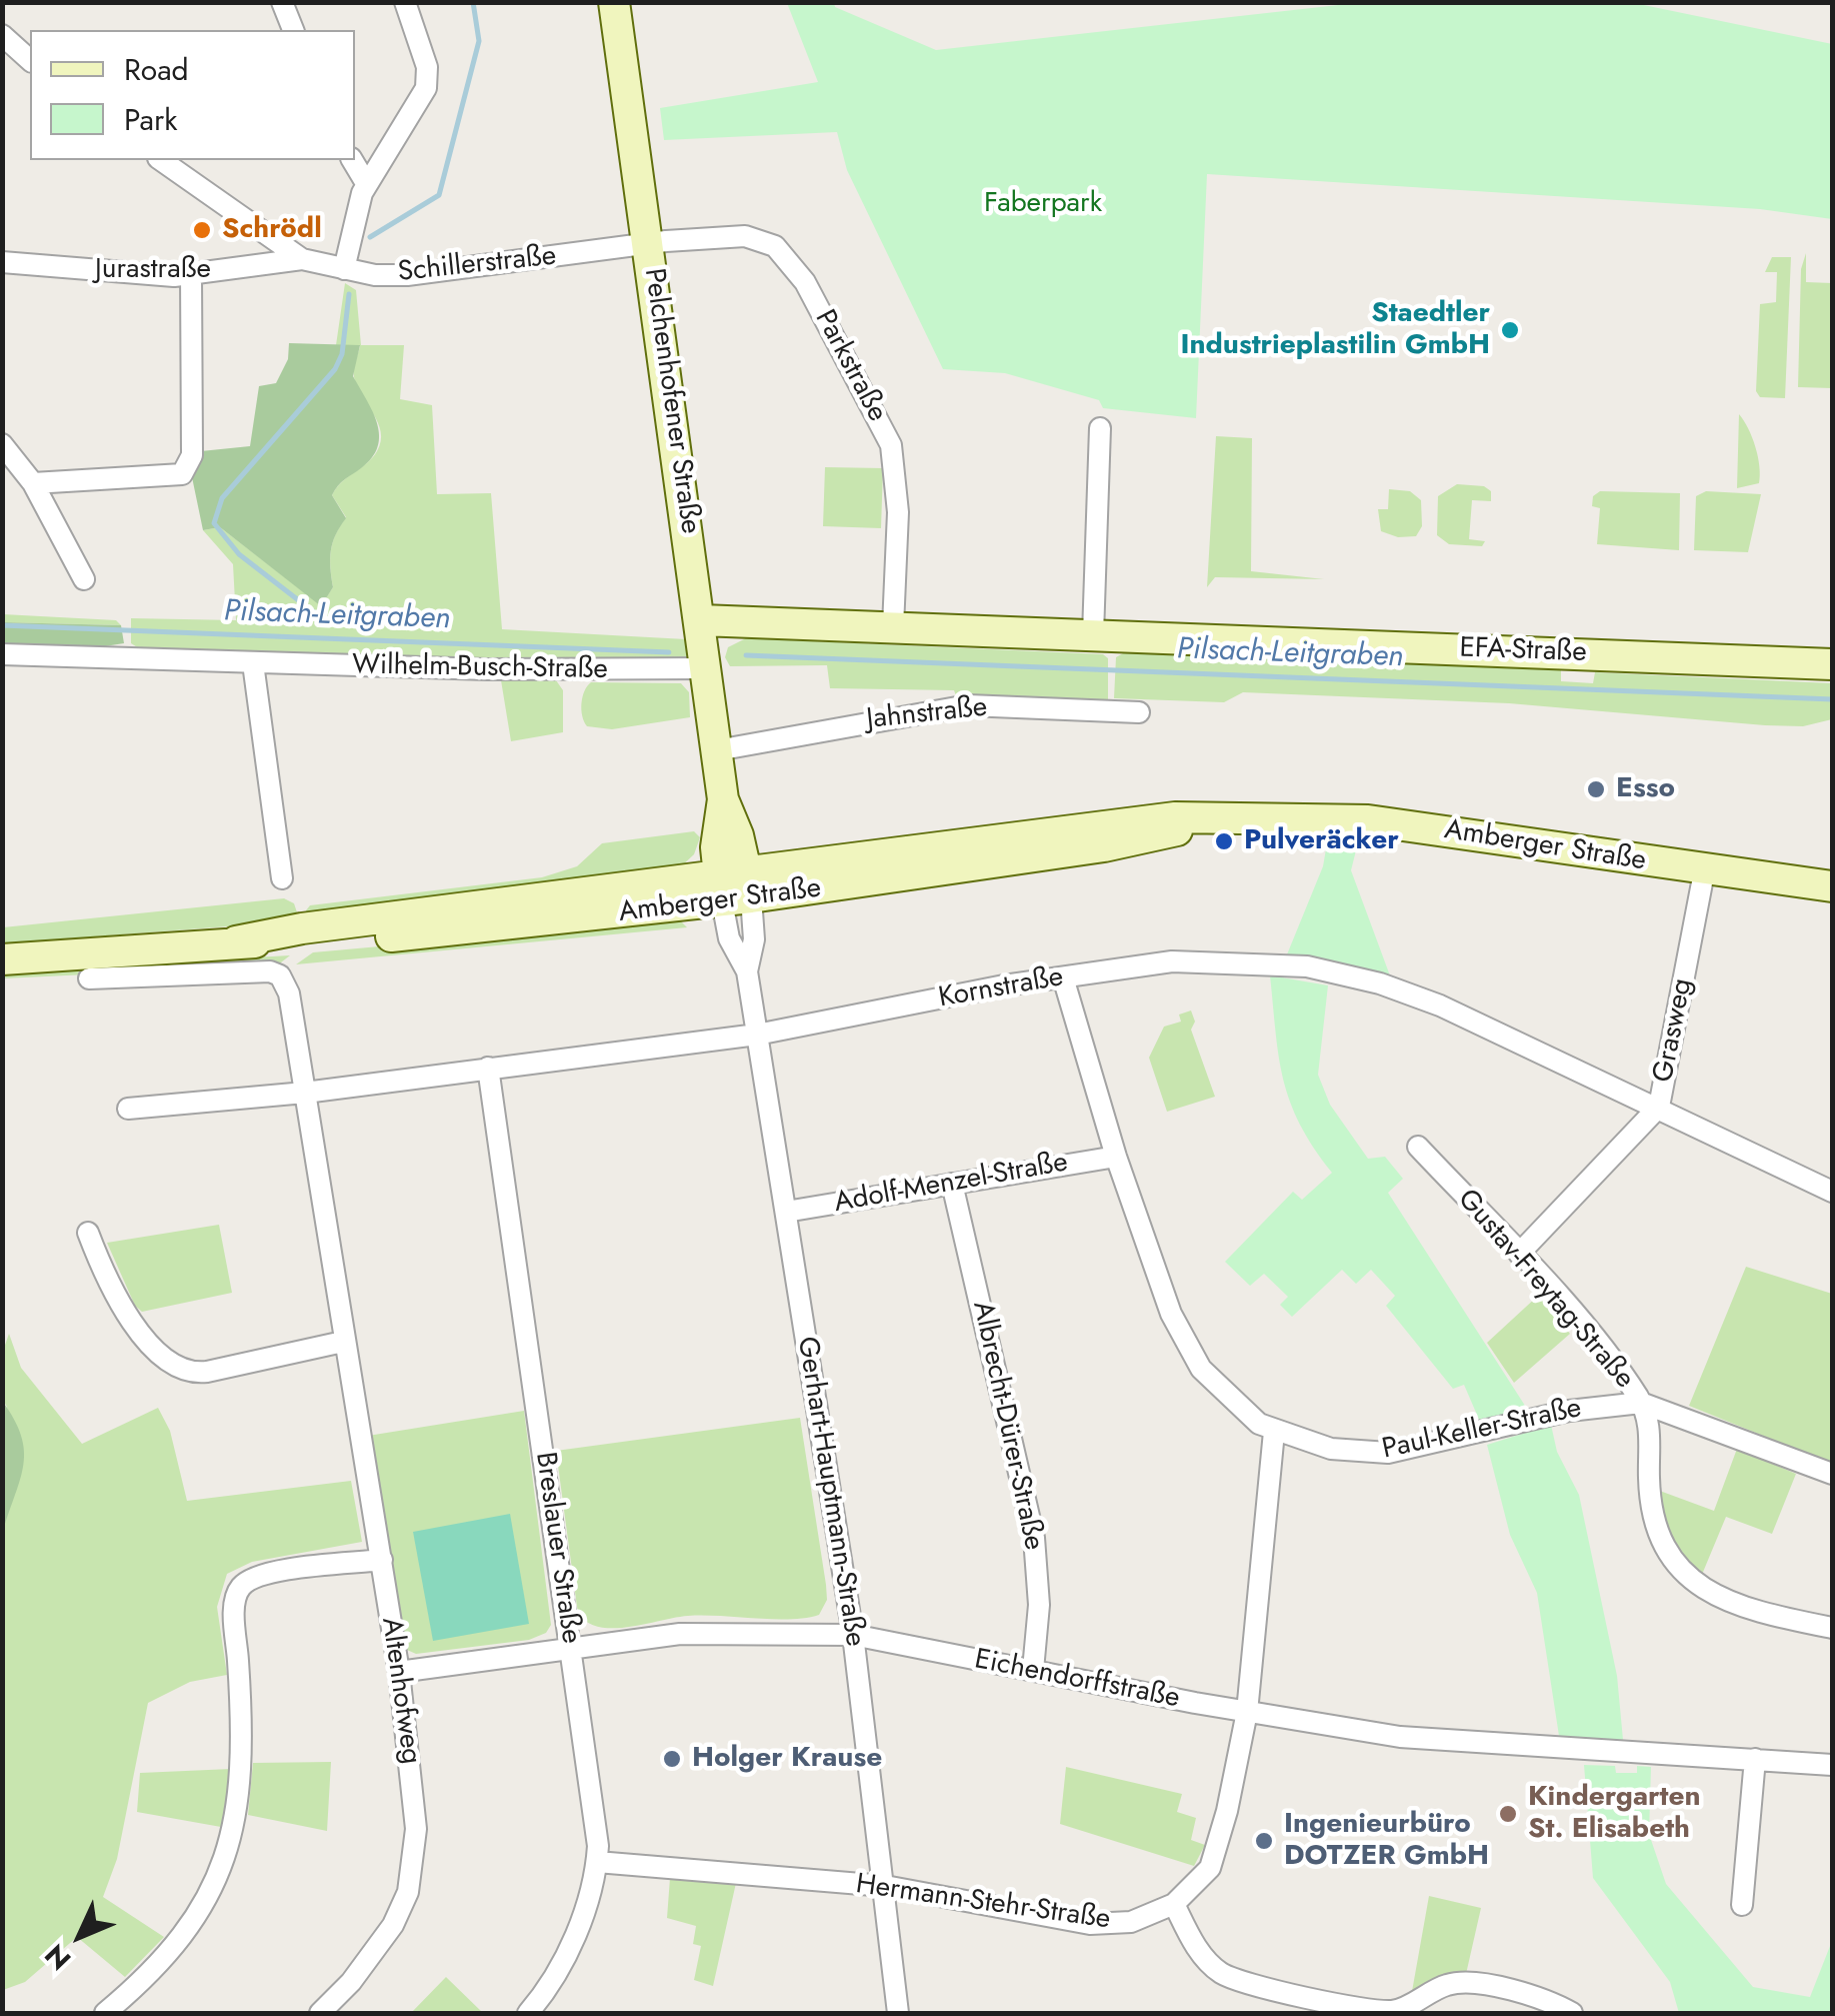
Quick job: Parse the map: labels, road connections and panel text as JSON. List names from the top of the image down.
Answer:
{
  "streets": {
    "main road": ["Pelchenhofener Straße", "EFA-Straße", "Amberger Straße"],
    "street": [
      "Schillerstraße",
      "Jurastraße",
      "Parkstraße",
      "Wilhelm-Busch-Straße",
      "Jahnstraße",
      "Kornstraße",
      "Grasweg",
      "Adolf-Menzel-Straße",
      "Gustav-Freytag-Straße",
      "Albrecht-Dürer-Straße",
      "Paul-Keller-Straße",
      "Gerhart-Hauptmann-Straße",
      "Breslauer Straße",
      "Eichendorffstraße",
      "Altenhofweg",
      "Hermann-Stehr-Straße"
    ]
  },
  "crossings": [
    ["Schillerstraße", "Jurastraße"],
    ["Schillerstraße", "Parkstraße"],
    ["Schillerstraße", "Pelchenhofener Straße"],
    ["Parkstraße", "Pelchenhofener Straße"],
    ["Parkstraße", "EFA-Straße"],
    ["Pelchenhofener Straße", "EFA-Straße"],
    ["Pelchenhofener Straße", "Wilhelm-Busch-Straße"],
    ["Pelchenhofener Straße", "Jahnstraße"],
    ["Pelchenhofener Straße", "Amberger Straße"],
    ["Pelchenhofener Straße", "Gerhart-Hauptmann-Straße"],
    ["Amberger Straße", "Grasweg"],
    ["Amberger Straße", "Gerhart-Hauptmann-Straße"],
    ["Kornstraße", "Grasweg"],
    ["Kornstraße", "Paul-Keller-Straße"],
    ["Kornstraße", "Gerhart-Hauptmann-Straße"],
    ["Kornstraße", "Breslauer Straße"],
    ["Kornstraße", "Altenhofweg"],
    ["Grasweg", "Gustav-Freytag-Straße"],
    ["Adolf-Menzel-Straße", "Albrecht-Dürer-Straße"],
    ["Adolf-Menzel-Straße", "Paul-Keller-Straße"],
    ["Adolf-Menzel-Straße", "Gerhart-Hauptmann-Straße"],
    ["Gustav-Freytag-Straße", "Paul-Keller-Straße"],
    ["Albrecht-Dürer-Straße", "Eichendorffstraße"],
    ["Paul-Keller-Straße", "Hermann-Stehr-Straße"],
    ["Gerhart-Hauptmann-Straße", "Eichendorffstraße"],
    ["Gerhart-Hauptmann-Straße", "Hermann-Stehr-Straße"],
    ["Breslauer Straße", "Eichendorffstraße"],
    ["Breslauer Straße", "Hermann-Stehr-Straße"],
    ["Eichendorffstraße", "Altenhofweg"],
    ["Eichendorffstraße", "Hermann-Stehr-Straße"]
  ],
  "water": ["Pilsach-Leitgraben"],
  "parks": ["Faberpark"],
  "places": [
    "Schrödl",
    "Staedtler Industrieplastilin GmbH",
    "Esso",
    "Pulveräcker",
    "Holger Krause",
    "Kindergarten St. Elisabeth",
    "Ingenieurbüro DOTZER GmbH"
  ],
  "legend": ["Road", "Park"],
  "north": "bottom left"
}
